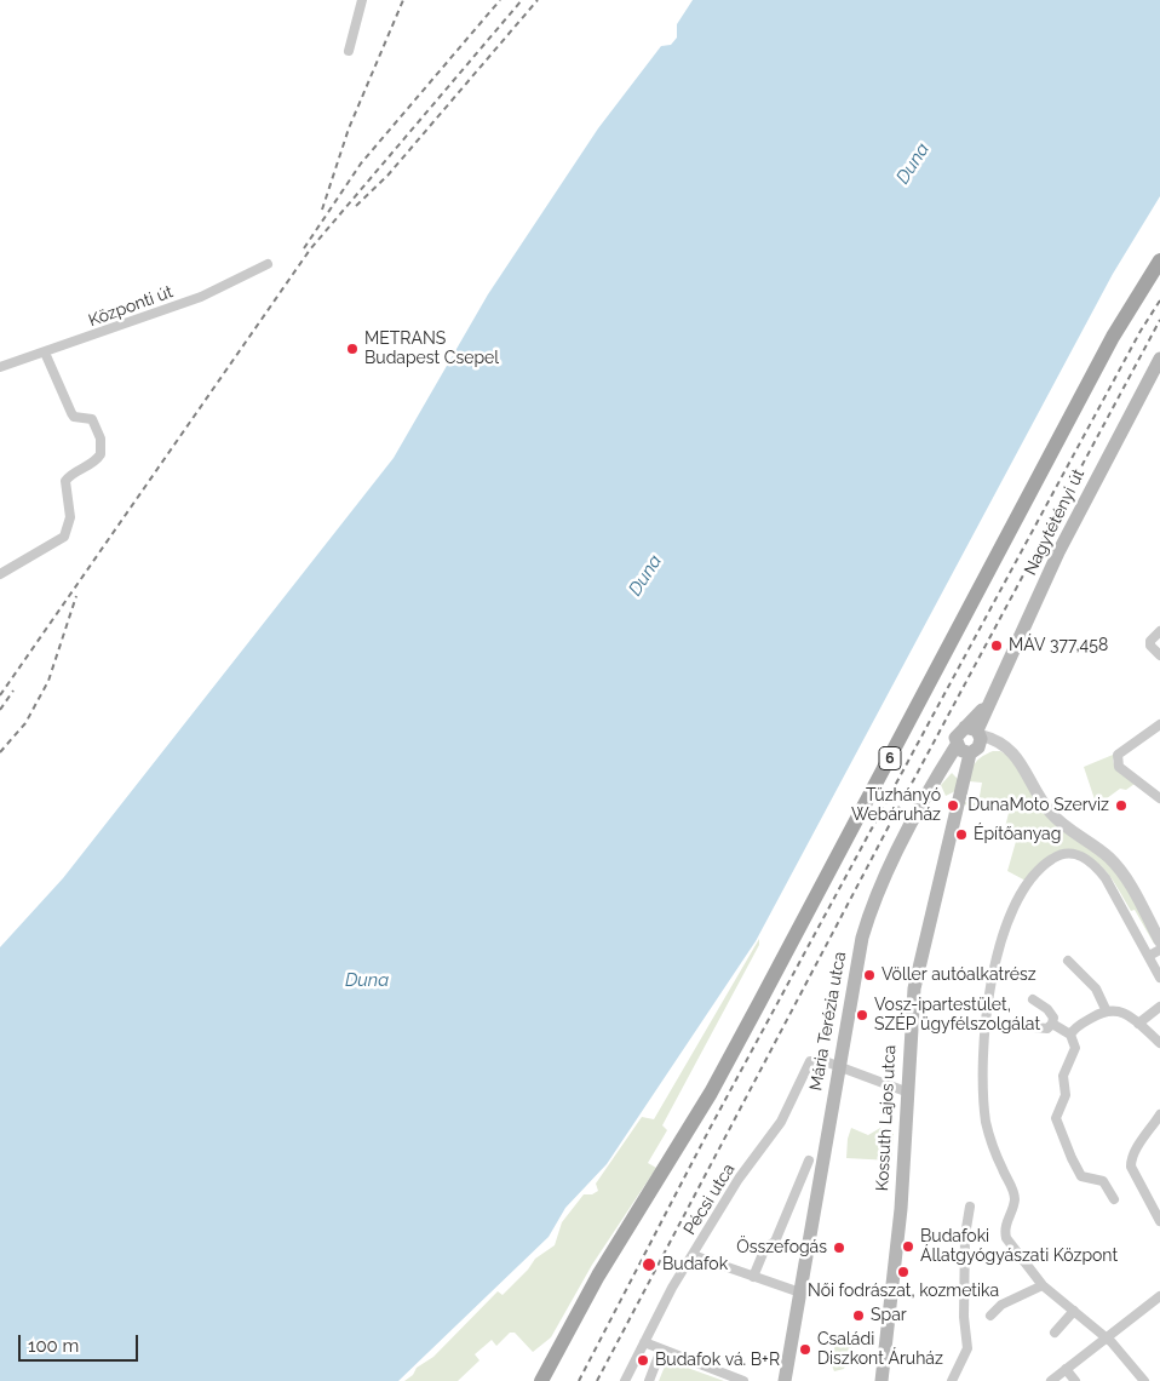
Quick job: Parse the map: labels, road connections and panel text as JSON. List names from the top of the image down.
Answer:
{
  "streets": {
    "main road": [
      "Nagytétényi út",
      "6",
      "Mária Terézia utca",
      "Kossuth Lajos utca"
    ],
    "street": ["Központi út", "Pécsi utca"]
  },
  "crossings": [
    ["Nagytétényi út", "Mária Terézia utca"],
    ["Nagytétényi út", "Kossuth Lajos utca"],
    ["Mária Terézia utca", "Kossuth Lajos utca"],
    ["Mária Terézia utca", "Pécsi utca"],
    ["Kossuth Lajos utca", "Pécsi utca"]
  ],
  "water": ["Duna"],
  "places": [
    "METRANS Budapest Csepel",
    "MÁV 377,458",
    "Tűzhányó Webáruház",
    "DunaMoto Szerviz",
    "Építőanyag",
    "Völler autóalkatrész",
    "Vosz-ipartestület, SZÉP ügyfélszolgálat",
    "Budafoki Állatgyógyászati Központ",
    "Összefogás",
    "Budafok",
    "Női fodrászat, kozmetika",
    "Spar",
    "Családi Diszkont Áruház",
    "Budafok vá. B+R"
  ],
  "scale_bar": "100 m"
}
